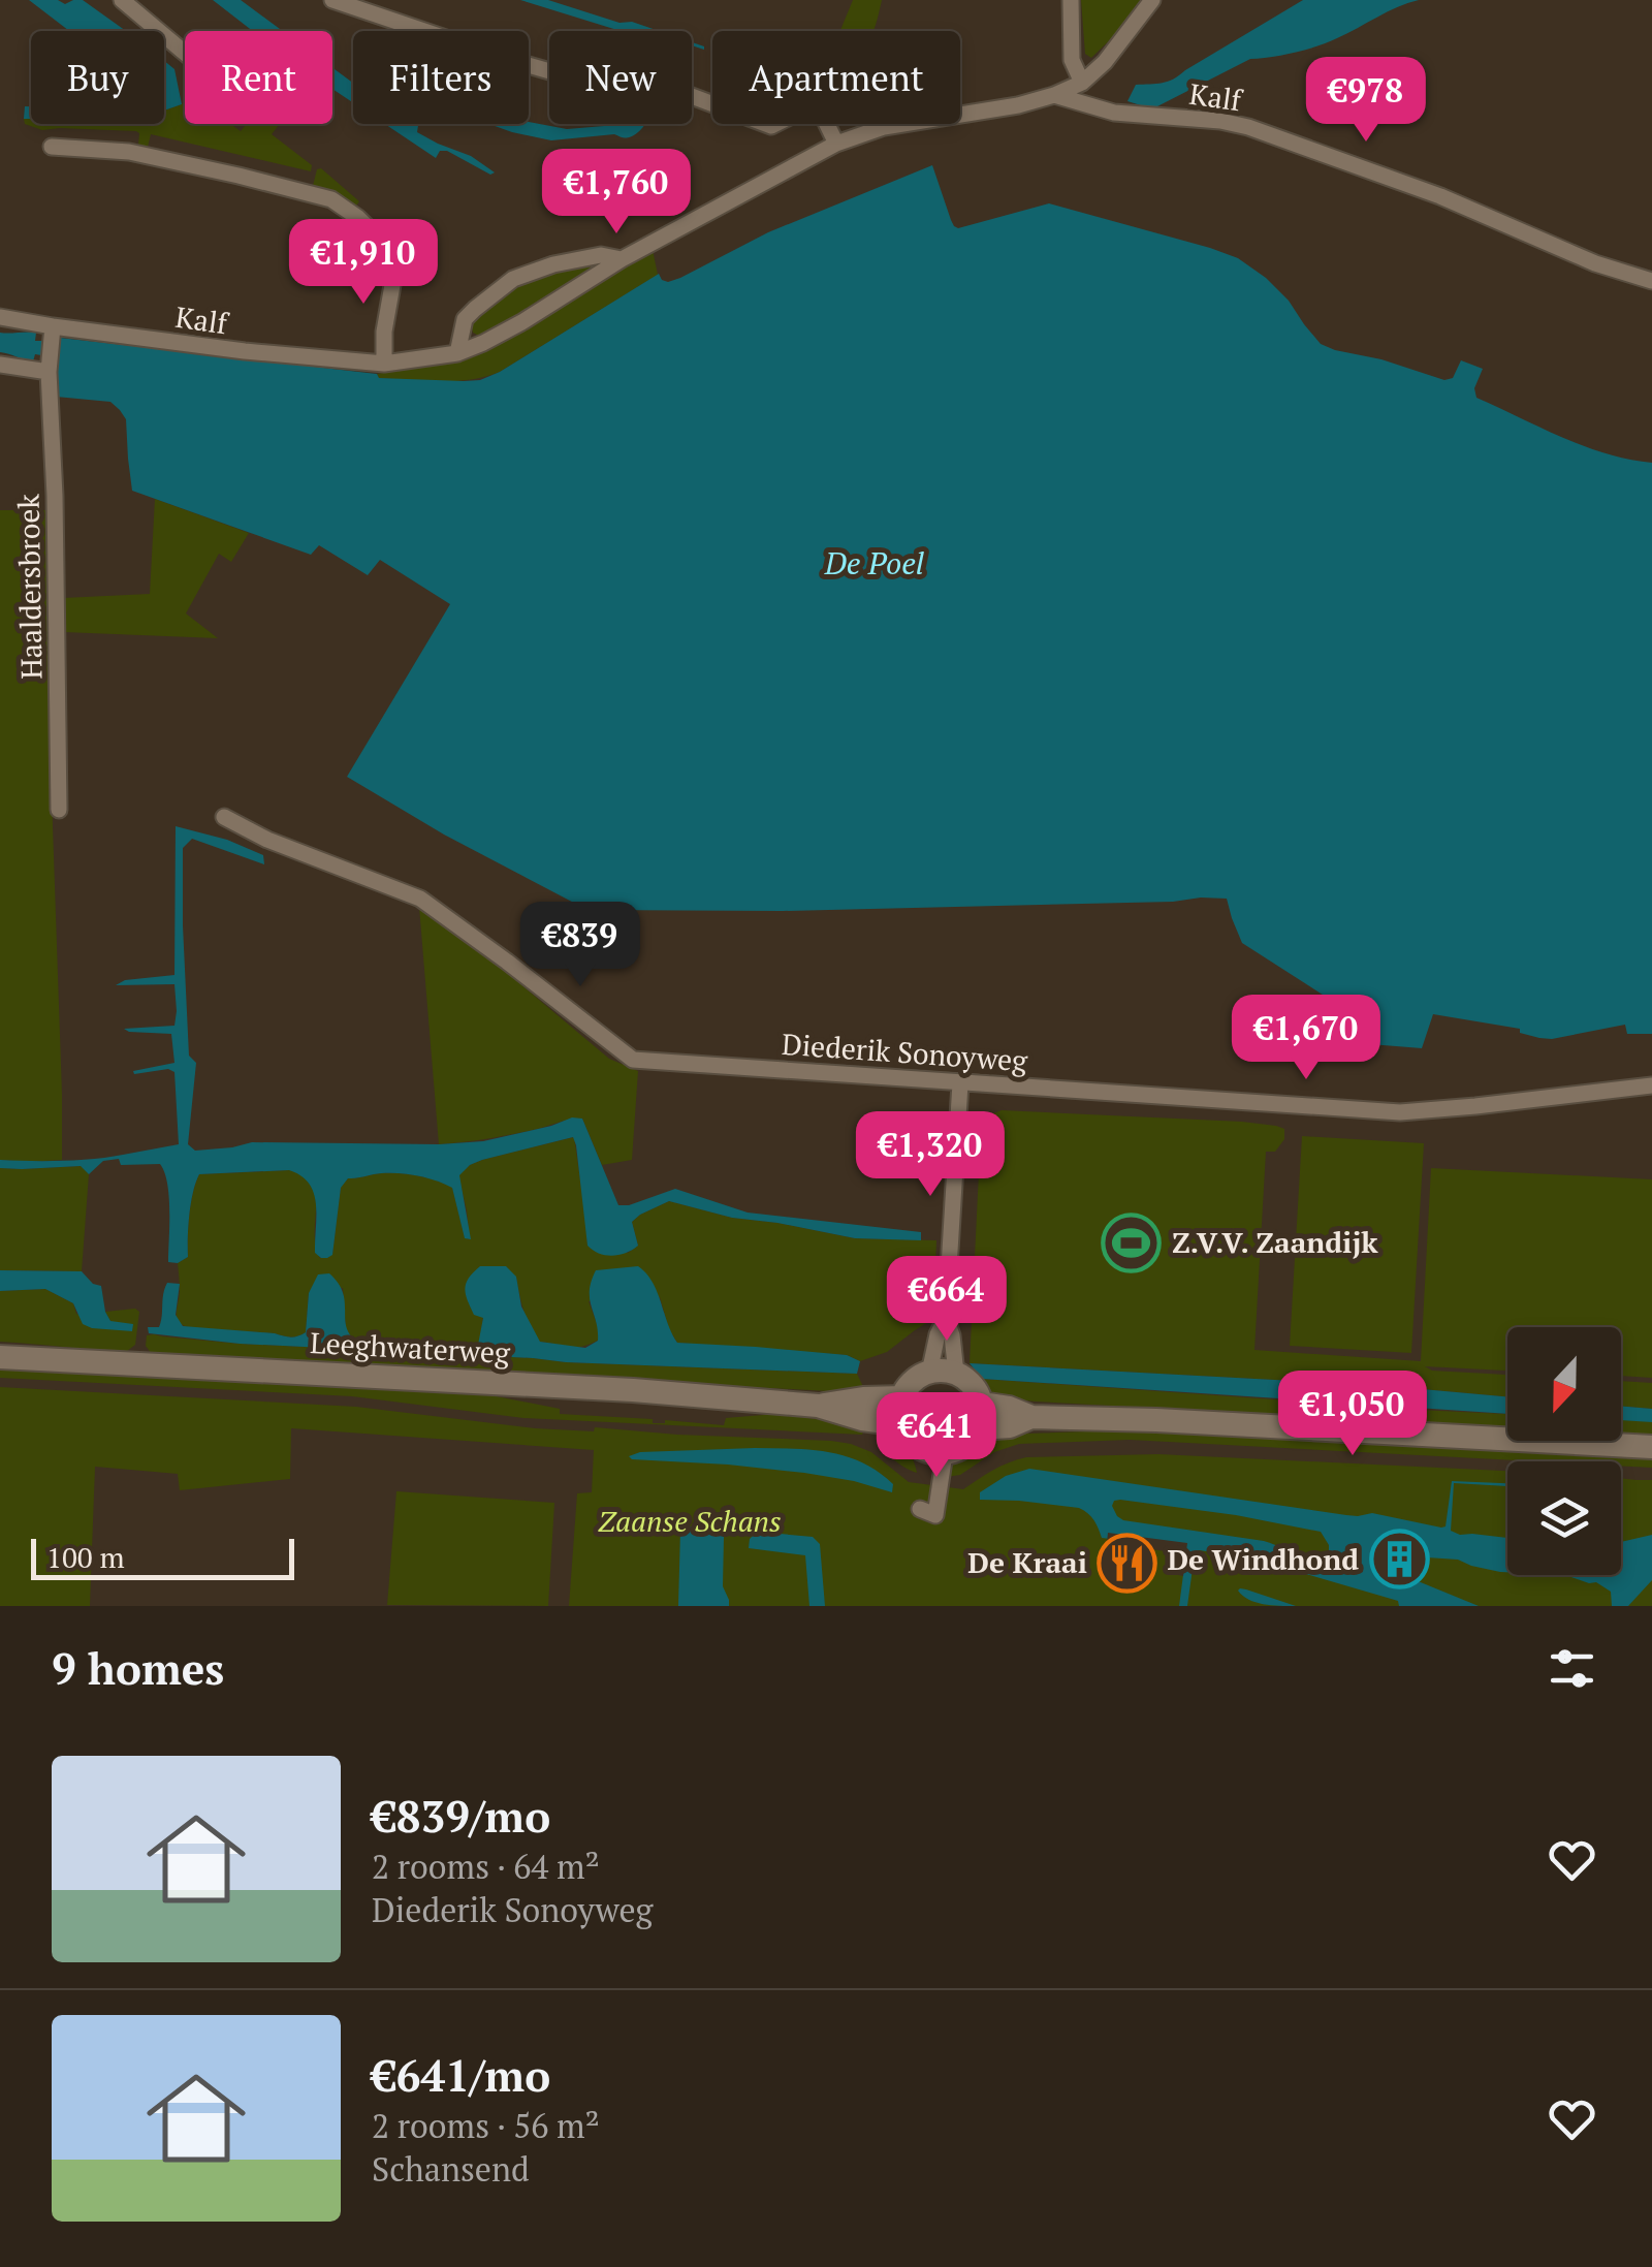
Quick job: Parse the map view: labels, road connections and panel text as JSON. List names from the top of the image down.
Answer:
{
  "streets": {
    "main road": ["Leeghwaterweg"],
    "street": ["Kalf", "Haaldersbroek", "Diederik Sonoyweg"]
  },
  "crossings": [
    ["Kalf", "Haaldersbroek"]
  ],
  "water": ["De Poel"],
  "parks": ["Zaanse Schans"],
  "places": {
    "sports": ["Z.V.V. Zaandijk"],
    "building": ["De Windhond"],
    "restaurant": ["De Kraai"]
  },
  "scale_bar": "100 m",
  "north": "bottom",
  "page": {
    "chip": [
      "Buy",
      "Rent",
      "Filters",
      "New",
      "Apartment"
    ],
    "price": [
      "€978",
      "€1,760",
      "€1,910",
      "€839",
      "€1,670",
      "€1,320",
      "€664",
      "€1,050",
      "€641"
    ],
    "scale": "100 m",
    "heading": "9 homes",
    "list": [
      {
        "name": "€839/mo",
        "note": "2 rooms · 64 m² · Diederik Sonoyweg"
      },
      {
        "name": "€641/mo",
        "note": "2 rooms · 56 m² · Schansend"
      }
    ]
  }
}
